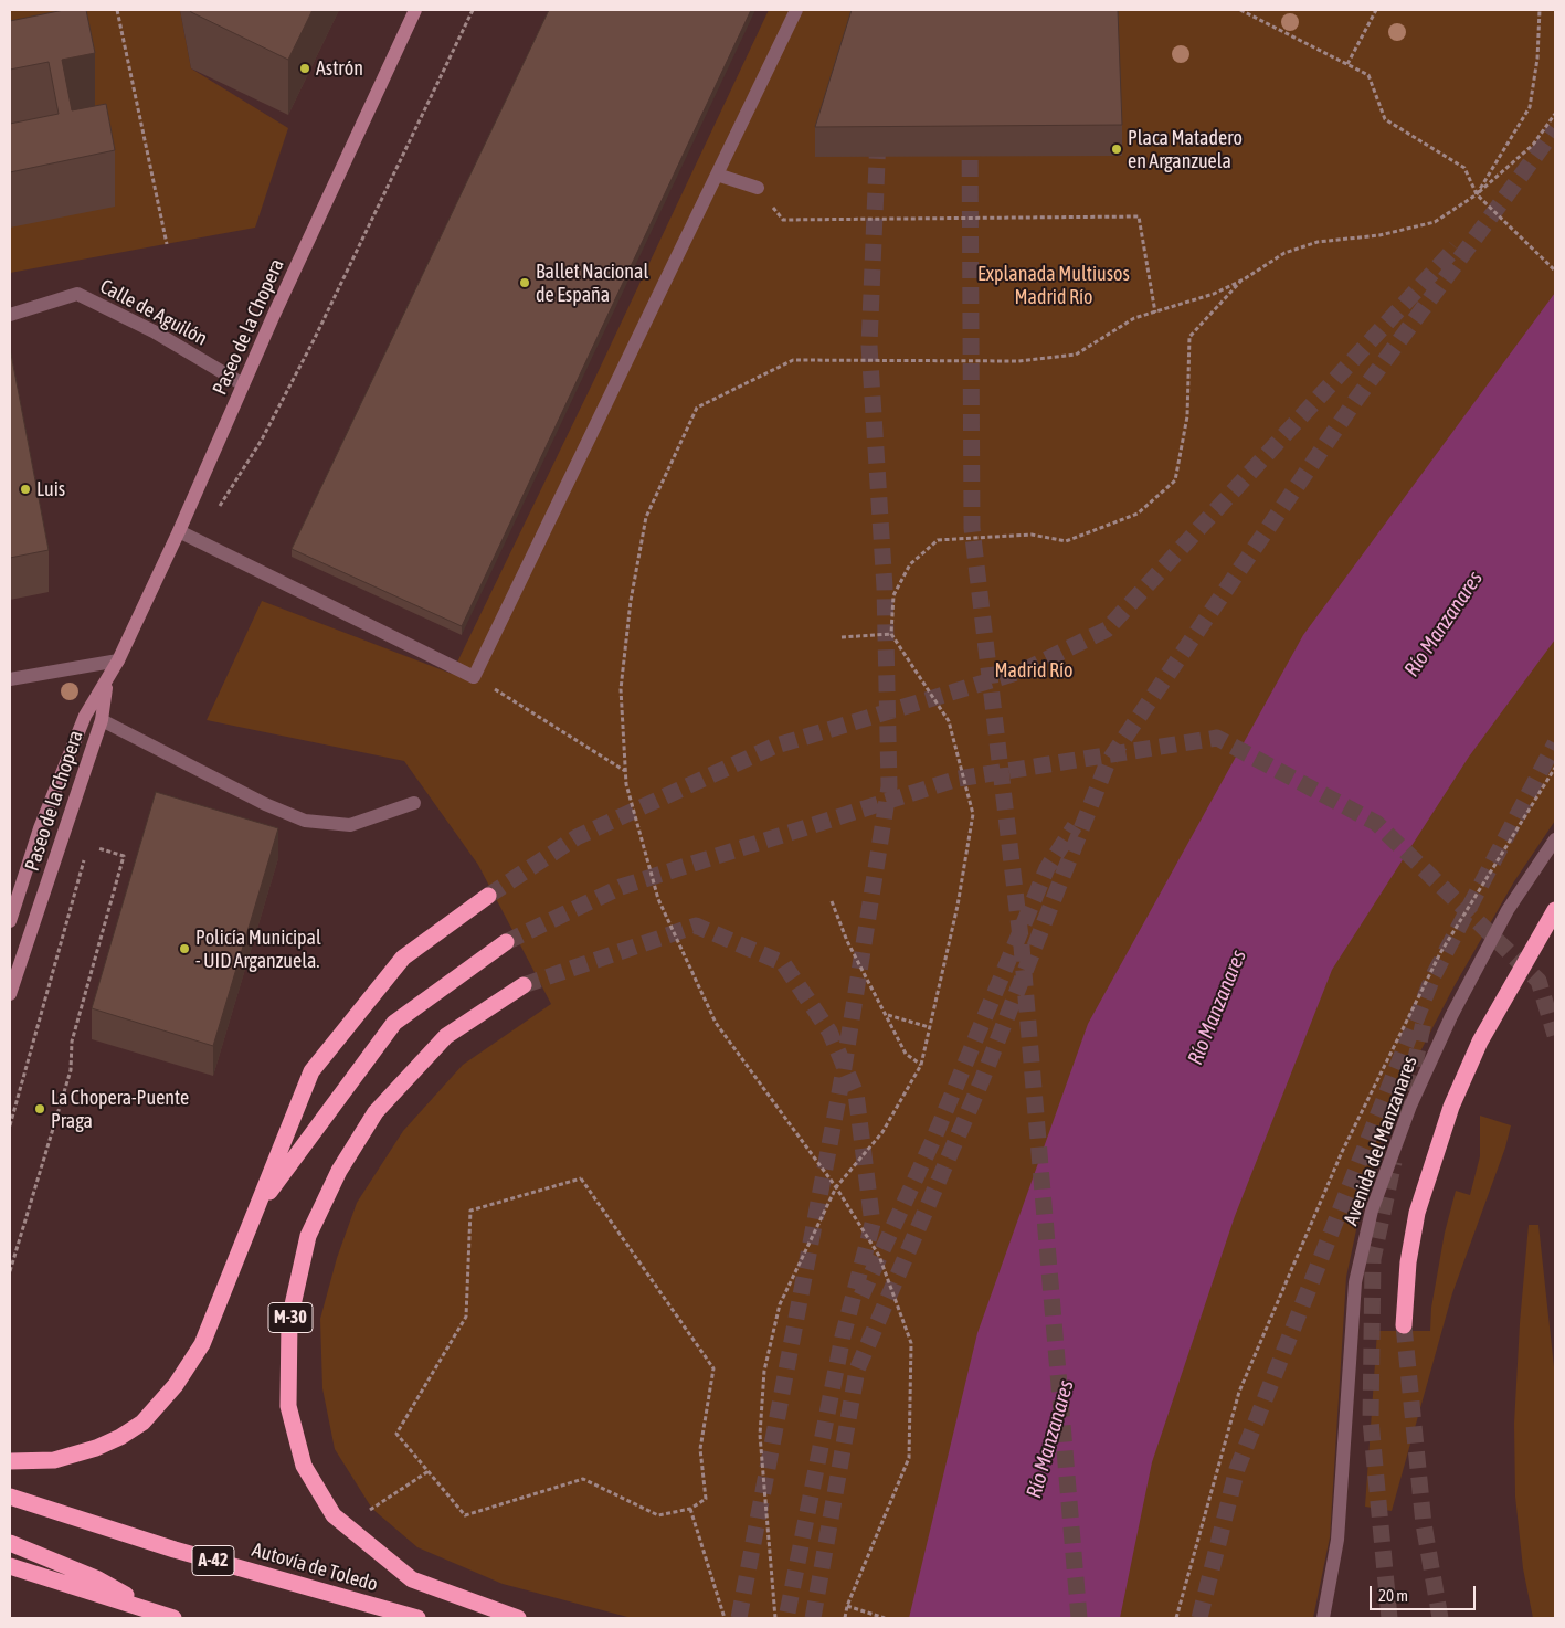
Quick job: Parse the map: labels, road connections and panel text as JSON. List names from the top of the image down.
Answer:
{
  "streets": {
    "highway": ["M-30", "A-42", "Autovía de Toledo"],
    "street": ["Calle de Aguilón", "Paseo de la Chopera", "Avenida del Manzanares"]
  },
  "crossings": [
    ["Calle de Aguilón", "Paseo de la Chopera"]
  ],
  "water": ["Río Manzanares"],
  "parks": ["Explanada Multiusos Madrid Río", "Madrid Río"],
  "places": [
    "Astrón",
    "Placa Matadero en Arganzuela",
    "Ballet Nacional de España",
    "Luis",
    "Policía Municipal - UID Arganzuela.",
    "La Chopera-Puente Praga"
  ],
  "scale_bar": "20 m"
}
